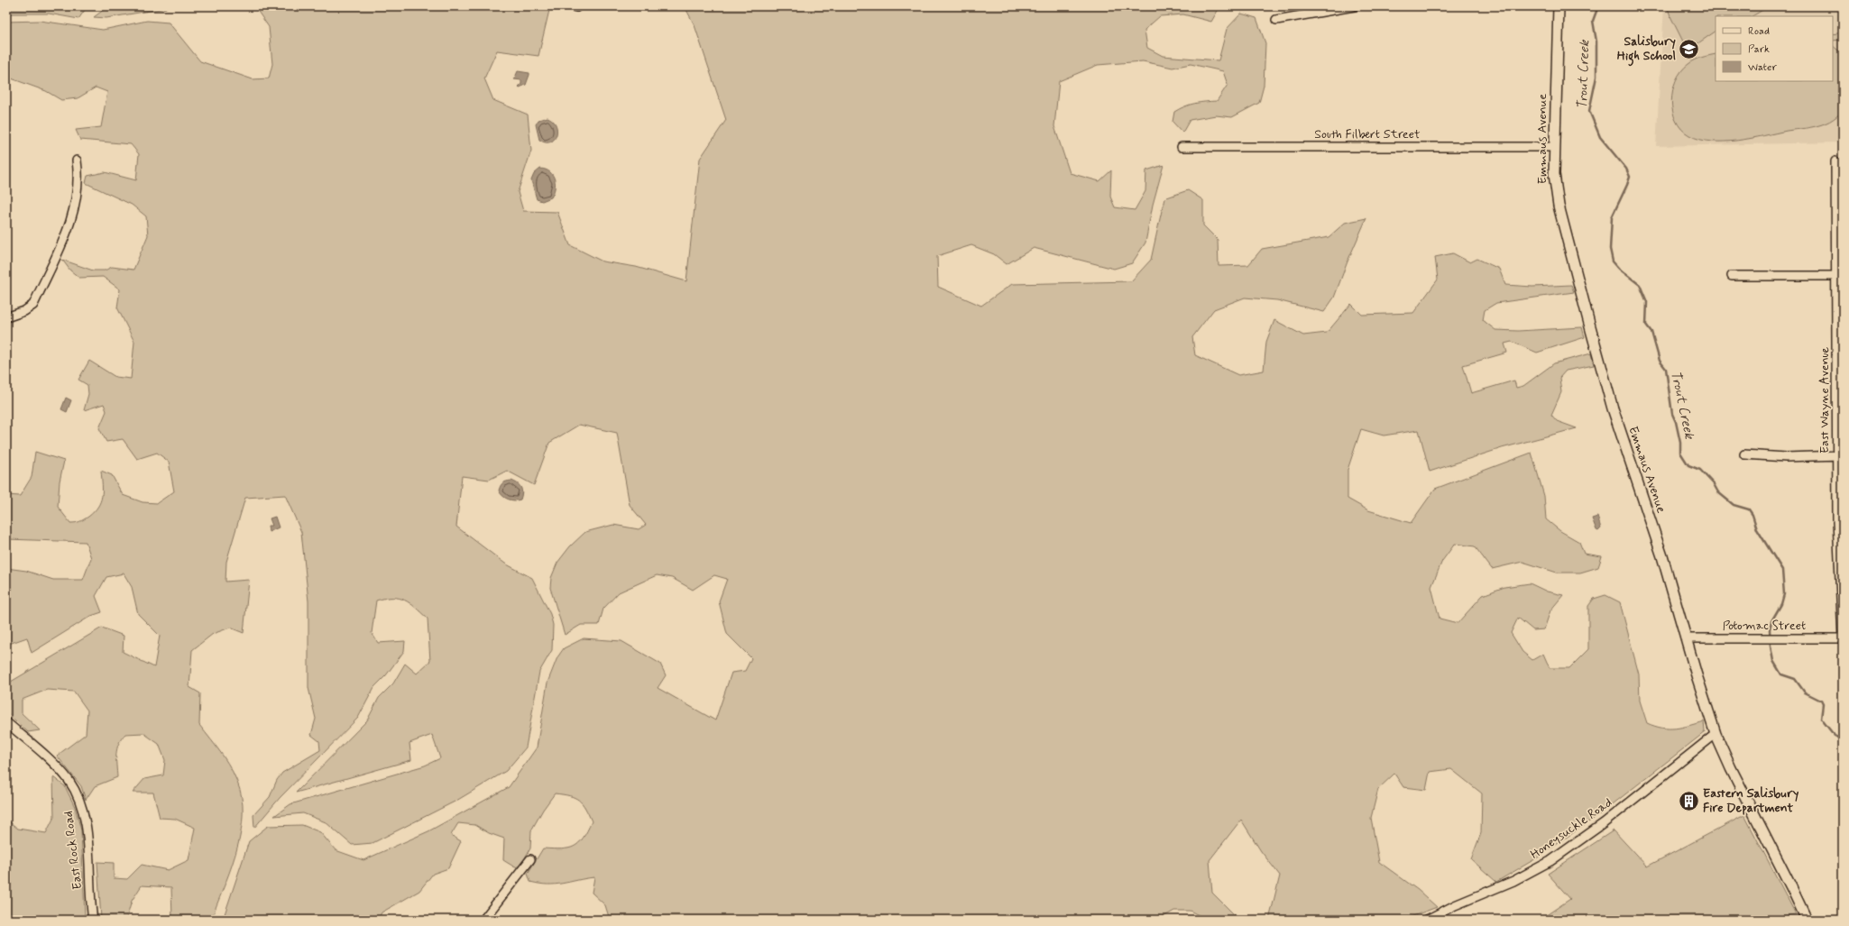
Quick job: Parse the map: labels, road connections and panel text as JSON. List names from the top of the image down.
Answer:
{
  "streets": {
    "main road": ["Emmaus Avenue"],
    "street": [
      "South Filbert Street",
      "East Wayne Avenue",
      "Potomac Street",
      "Honeysuckle Road",
      "East Rock Road"
    ]
  },
  "crossings": [
    ["South Filbert Street", "Emmaus Avenue"],
    ["Emmaus Avenue", "Potomac Street"],
    ["Emmaus Avenue", "Honeysuckle Road"],
    ["East Wayne Avenue", "Potomac Street"]
  ],
  "water": ["Trout Creek"],
  "places": {
    "school or university": ["Salisbury High School"],
    "building": ["Eastern Salisbury Fire Department"]
  },
  "legend": ["Road", "Park", "Water"]
}
